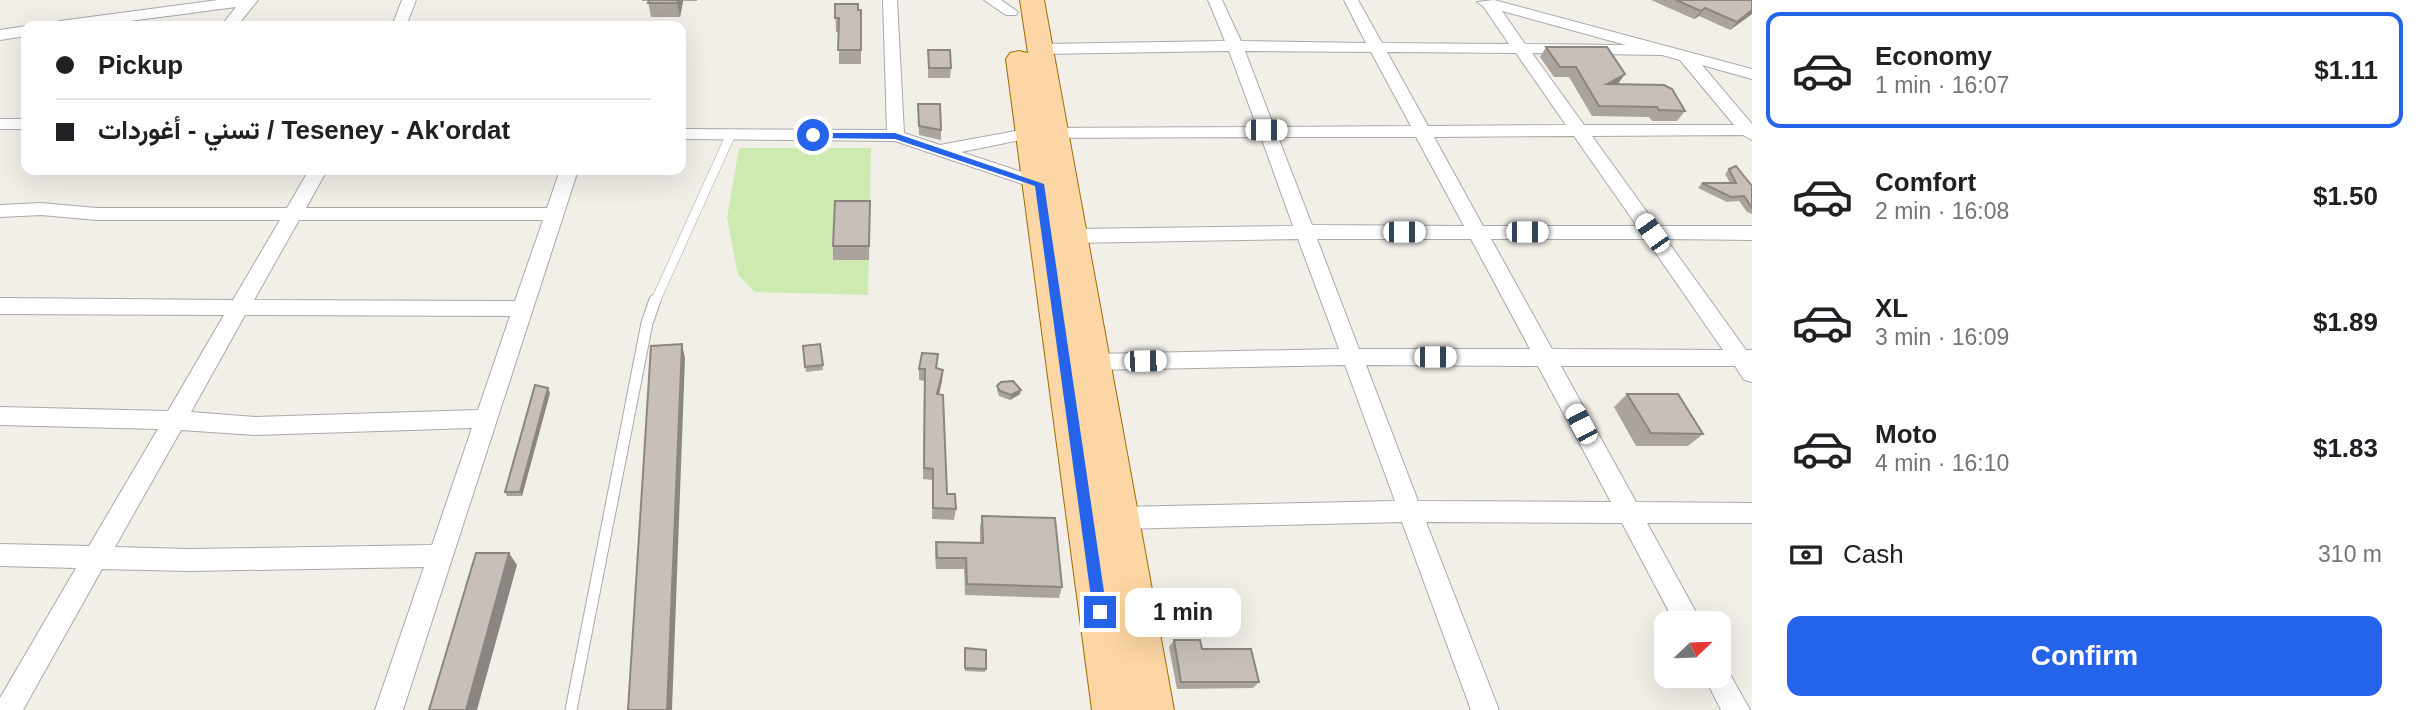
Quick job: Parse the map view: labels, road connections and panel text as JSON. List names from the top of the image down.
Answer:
{
  "north": "top right",
  "page": {
    "list": [
      {
        "name": "Economy",
        "note": "1 min · 16:07",
        "value": "$1.11"
      },
      {
        "name": "Comfort",
        "note": "2 min · 16:08",
        "value": "$1.50"
      },
      {
        "name": "XL",
        "note": "3 min · 16:09",
        "value": "$1.89"
      },
      {
        "name": "Moto",
        "note": "4 min · 16:10",
        "value": "$1.83"
      }
    ],
    "banner": ["Pickup", "تسني - أغوردات / Teseney - Ak'ordat"],
    "pay": ["Cash", "310 m"],
    "bubble": "1 min",
    "buttons": "Confirm"
  }
}
